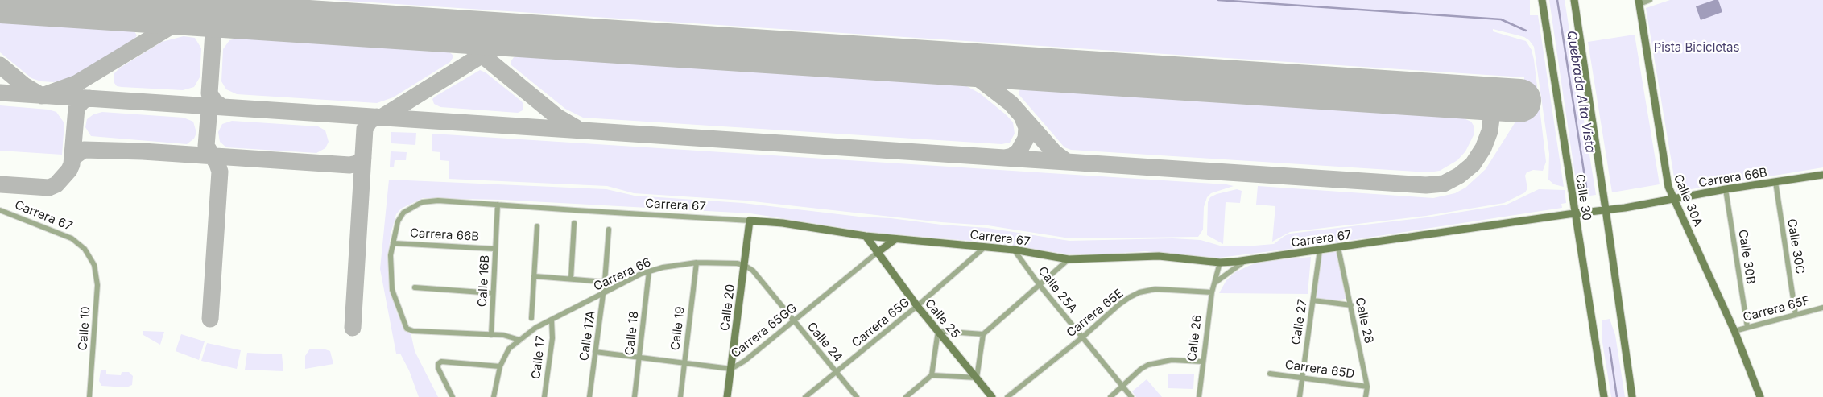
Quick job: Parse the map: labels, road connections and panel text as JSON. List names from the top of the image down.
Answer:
{
  "streets": {
    "street": [
      "Carrera 66B",
      "Calle 30",
      "Calle 30A",
      "Carrera 67",
      "Calle 30C",
      "Calle 30B",
      "Carrera 66",
      "Calle 16B",
      "Calle 25A",
      "Calle 20",
      "Carrera 65F",
      "Carrera 65E",
      "Calle 25",
      "Calle 28",
      "Calle 27",
      "Carrera 65G",
      "Calle 10",
      "Calle 19",
      "Carrera 65GG",
      "Calle 18",
      "Calle 17A",
      "Calle 26",
      "Calle 24",
      "Calle 17",
      "Carrera 65D"
    ]
  },
  "crossings": [
    ["Carrera 66B", "Calle 30"],
    ["Carrera 66B", "Calle 30A"],
    ["Carrera 66B", "Carrera 67"],
    ["Carrera 66B", "Calle 30C"],
    ["Carrera 66B", "Calle 30B"],
    ["Carrera 66B", "Calle 16B"],
    ["Calle 30", "Carrera 67"],
    ["Calle 30A", "Carrera 65F"],
    ["Carrera 67", "Calle 16B"],
    ["Carrera 67", "Calle 25A"],
    ["Carrera 67", "Calle 20"],
    ["Carrera 67", "Calle 25"],
    ["Carrera 67", "Calle 28"],
    ["Carrera 67", "Calle 27"],
    ["Carrera 67", "Carrera 65G"],
    ["Carrera 67", "Calle 10"],
    ["Carrera 67", "Calle 26"],
    ["Calle 30C", "Carrera 65F"],
    ["Calle 30B", "Carrera 65F"],
    ["Carrera 66", "Calle 20"],
    ["Carrera 66", "Calle 19"],
    ["Carrera 66", "Calle 18"],
    ["Carrera 66", "Calle 17A"],
    ["Carrera 66", "Calle 24"],
    ["Carrera 66", "Calle 17"],
    ["Calle 25A", "Carrera 65E"],
    ["Calle 20", "Carrera 65GG"],
    ["Calle 20", "Calle 24"],
    ["Carrera 65E", "Calle 26"],
    ["Calle 25", "Carrera 65G"],
    ["Calle 25", "Carrera 65GG"],
    ["Calle 28", "Carrera 65D"],
    ["Calle 27", "Carrera 65D"],
    ["Carrera 65G", "Calle 24"],
    ["Calle 19", "Carrera 65GG"],
    ["Carrera 65GG", "Calle 18"],
    ["Carrera 65GG", "Calle 17A"],
    ["Carrera 65GG", "Calle 24"]
  ],
  "water": ["Quebrada Alta Vista"],
  "parks": ["Pista Bicicletas"]
}
